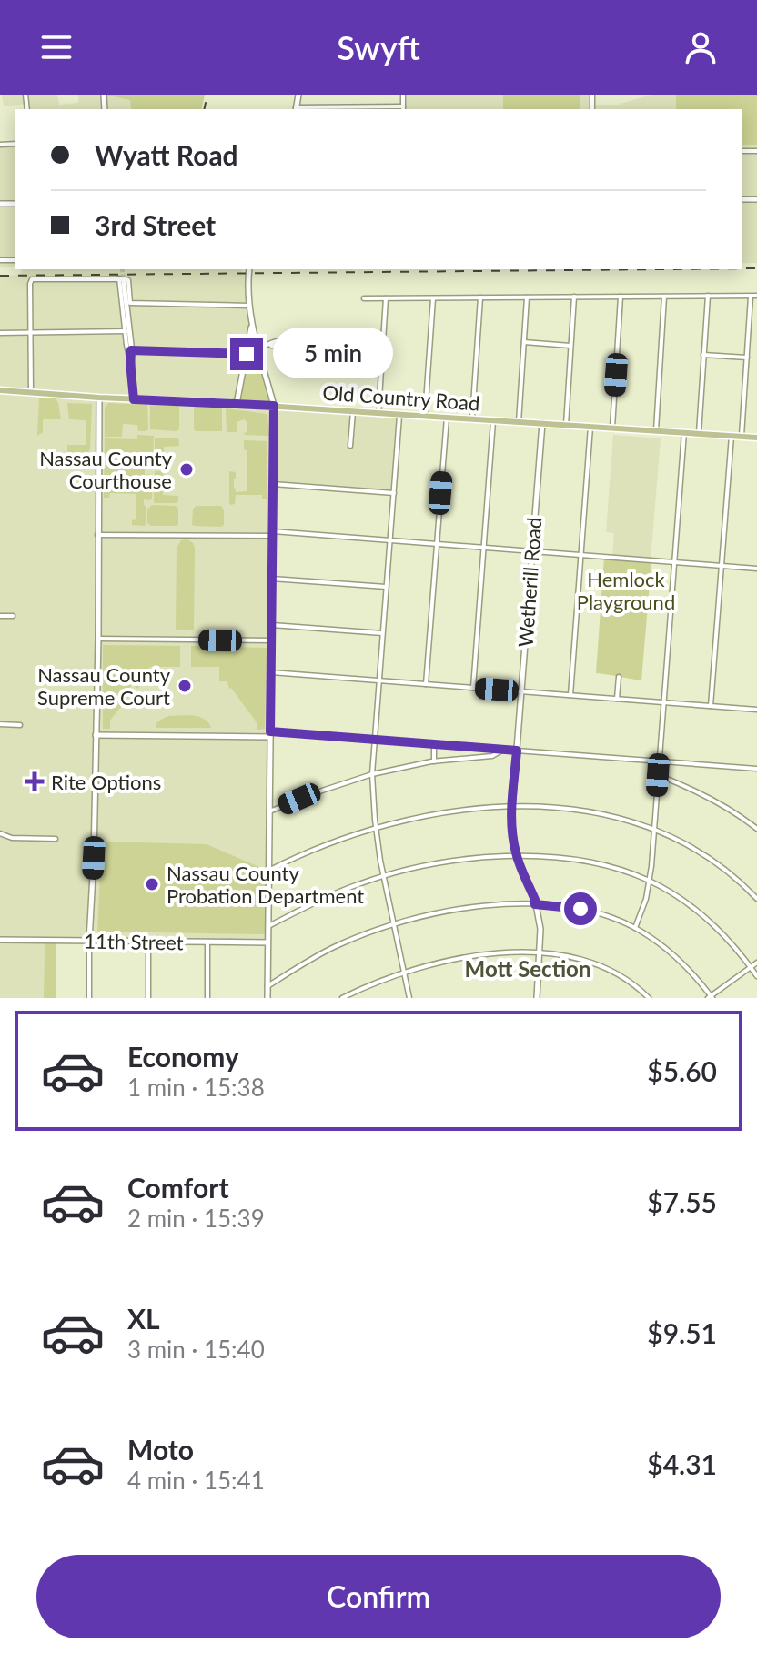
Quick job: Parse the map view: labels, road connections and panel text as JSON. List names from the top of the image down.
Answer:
{
  "streets": {
    "main road": ["Old Country Road"],
    "street": ["Wetherill Road", "11th Street"]
  },
  "crossings": [
    ["Old Country Road", "Wetherill Road"]
  ],
  "districts": ["Mott Section"],
  "parks": ["Hemlock Playground"],
  "places": {
    "other": ["Nassau County Courthouse", "Nassau County Supreme Court", "Nassau County Probation Department"],
    "health": ["Rite Options"]
  },
  "page": {
    "header": "Swyft",
    "banner": ["Wyatt Road", "3rd Street"],
    "bubble": "5 min",
    "list": [
      {
        "name": "Economy",
        "note": "1 min · 15:38",
        "value": "$5.60"
      },
      {
        "name": "Comfort",
        "note": "2 min · 15:39",
        "value": "$7.55"
      },
      {
        "name": "XL",
        "note": "3 min · 15:40",
        "value": "$9.51"
      },
      {
        "name": "Moto",
        "note": "4 min · 15:41",
        "value": "$4.31"
      }
    ],
    "buttons": "Confirm"
  }
}
